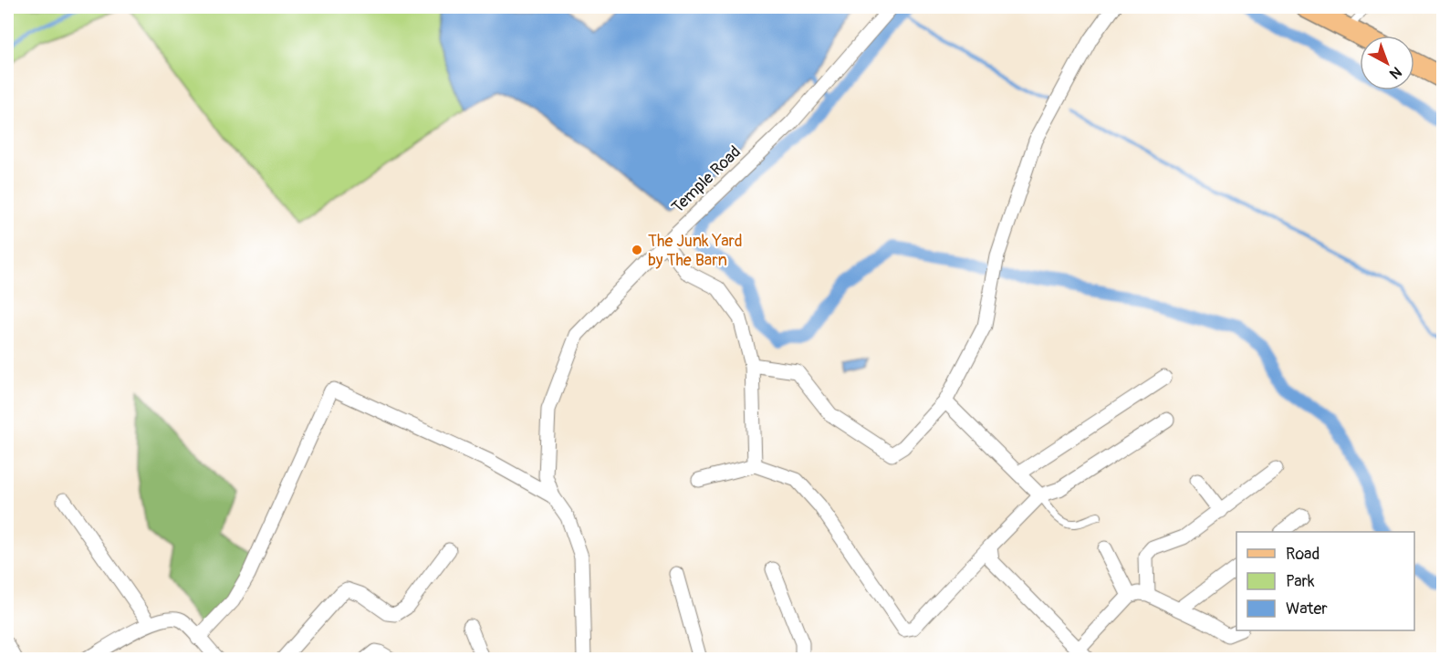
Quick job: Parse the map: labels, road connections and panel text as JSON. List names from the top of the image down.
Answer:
{
  "streets": {
    "street": ["Temple Road"]
  },
  "places": ["The Junk Yard by The Barn"],
  "legend": ["Road", "Park", "Water"],
  "north": "bottom right"
}
